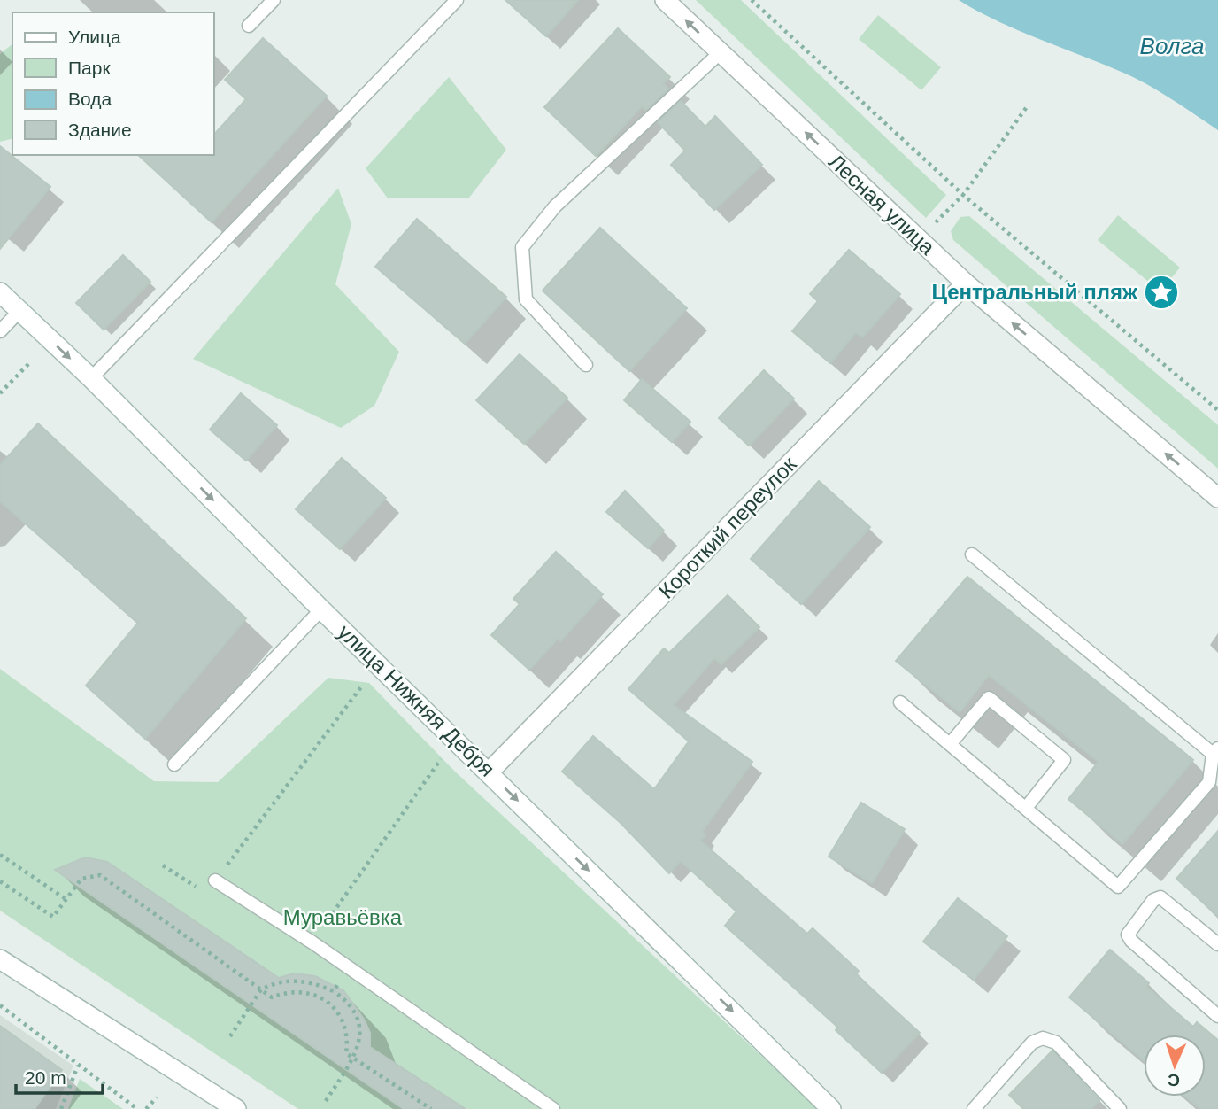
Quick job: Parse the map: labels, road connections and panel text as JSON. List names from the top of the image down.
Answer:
{
  "streets": {
    "street": ["Лесная улица", "Короткий переулок", "улица Нижняя Дебря"]
  },
  "crossings": [
    ["Лесная улица", "Короткий переулок"],
    ["Короткий переулок", "улица Нижняя Дебря"]
  ],
  "one_way": ["Лесная улица", "улица Нижняя Дебря"],
  "water": ["Волга"],
  "parks": ["Муравьёвка"],
  "places": {
    "place": ["Центральный пляж"]
  },
  "legend": [
    "Улица",
    "Парк",
    "Вода",
    "Здание"
  ],
  "scale_bar": "20 m",
  "north": "bottom"
}
